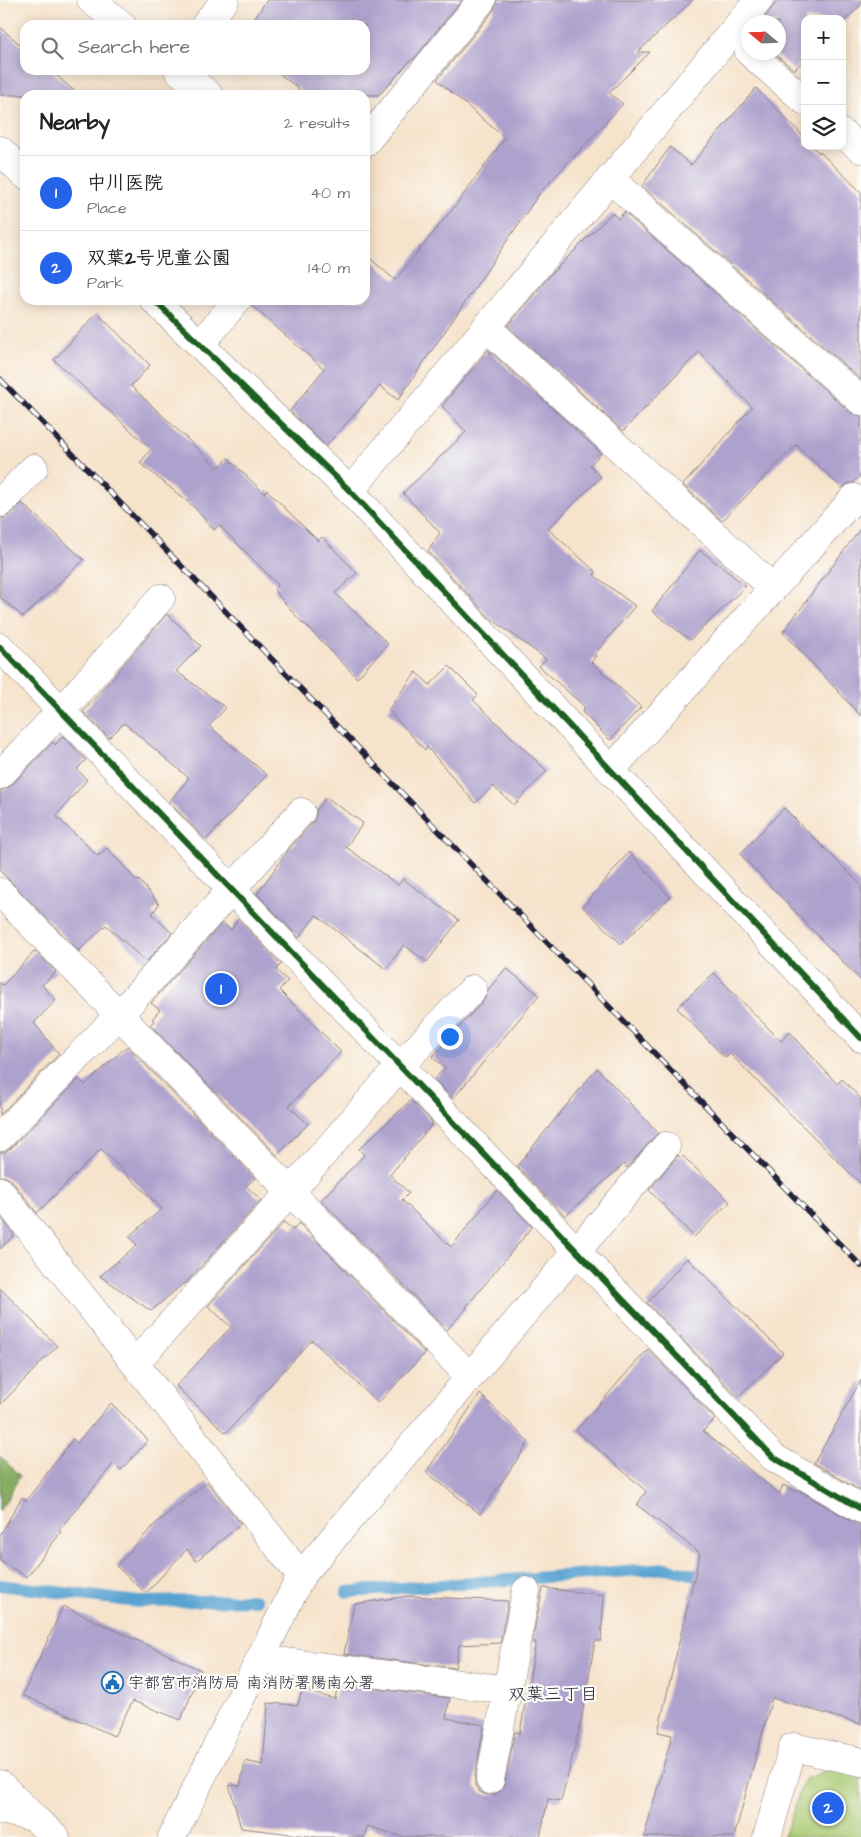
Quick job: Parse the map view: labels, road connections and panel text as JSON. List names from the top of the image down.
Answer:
{
  "districts": ["双葉三丁目"],
  "places": {
    "public building": ["宇都宮市消防局 南消防署陽南分署"]
  },
  "north": "left",
  "page": {
    "map_buttons": ["+", "−"],
    "search": "Search here",
    "heading": ["Nearby", "2 results"],
    "list": [
      {
        "mark": "1",
        "name": "中川医院",
        "note": "Place",
        "value": "40 m"
      },
      {
        "mark": "2",
        "name": "双葉2号児童公園",
        "note": "Park",
        "value": "140 m"
      }
    ],
    "pins": ["1", "2"]
  }
}
